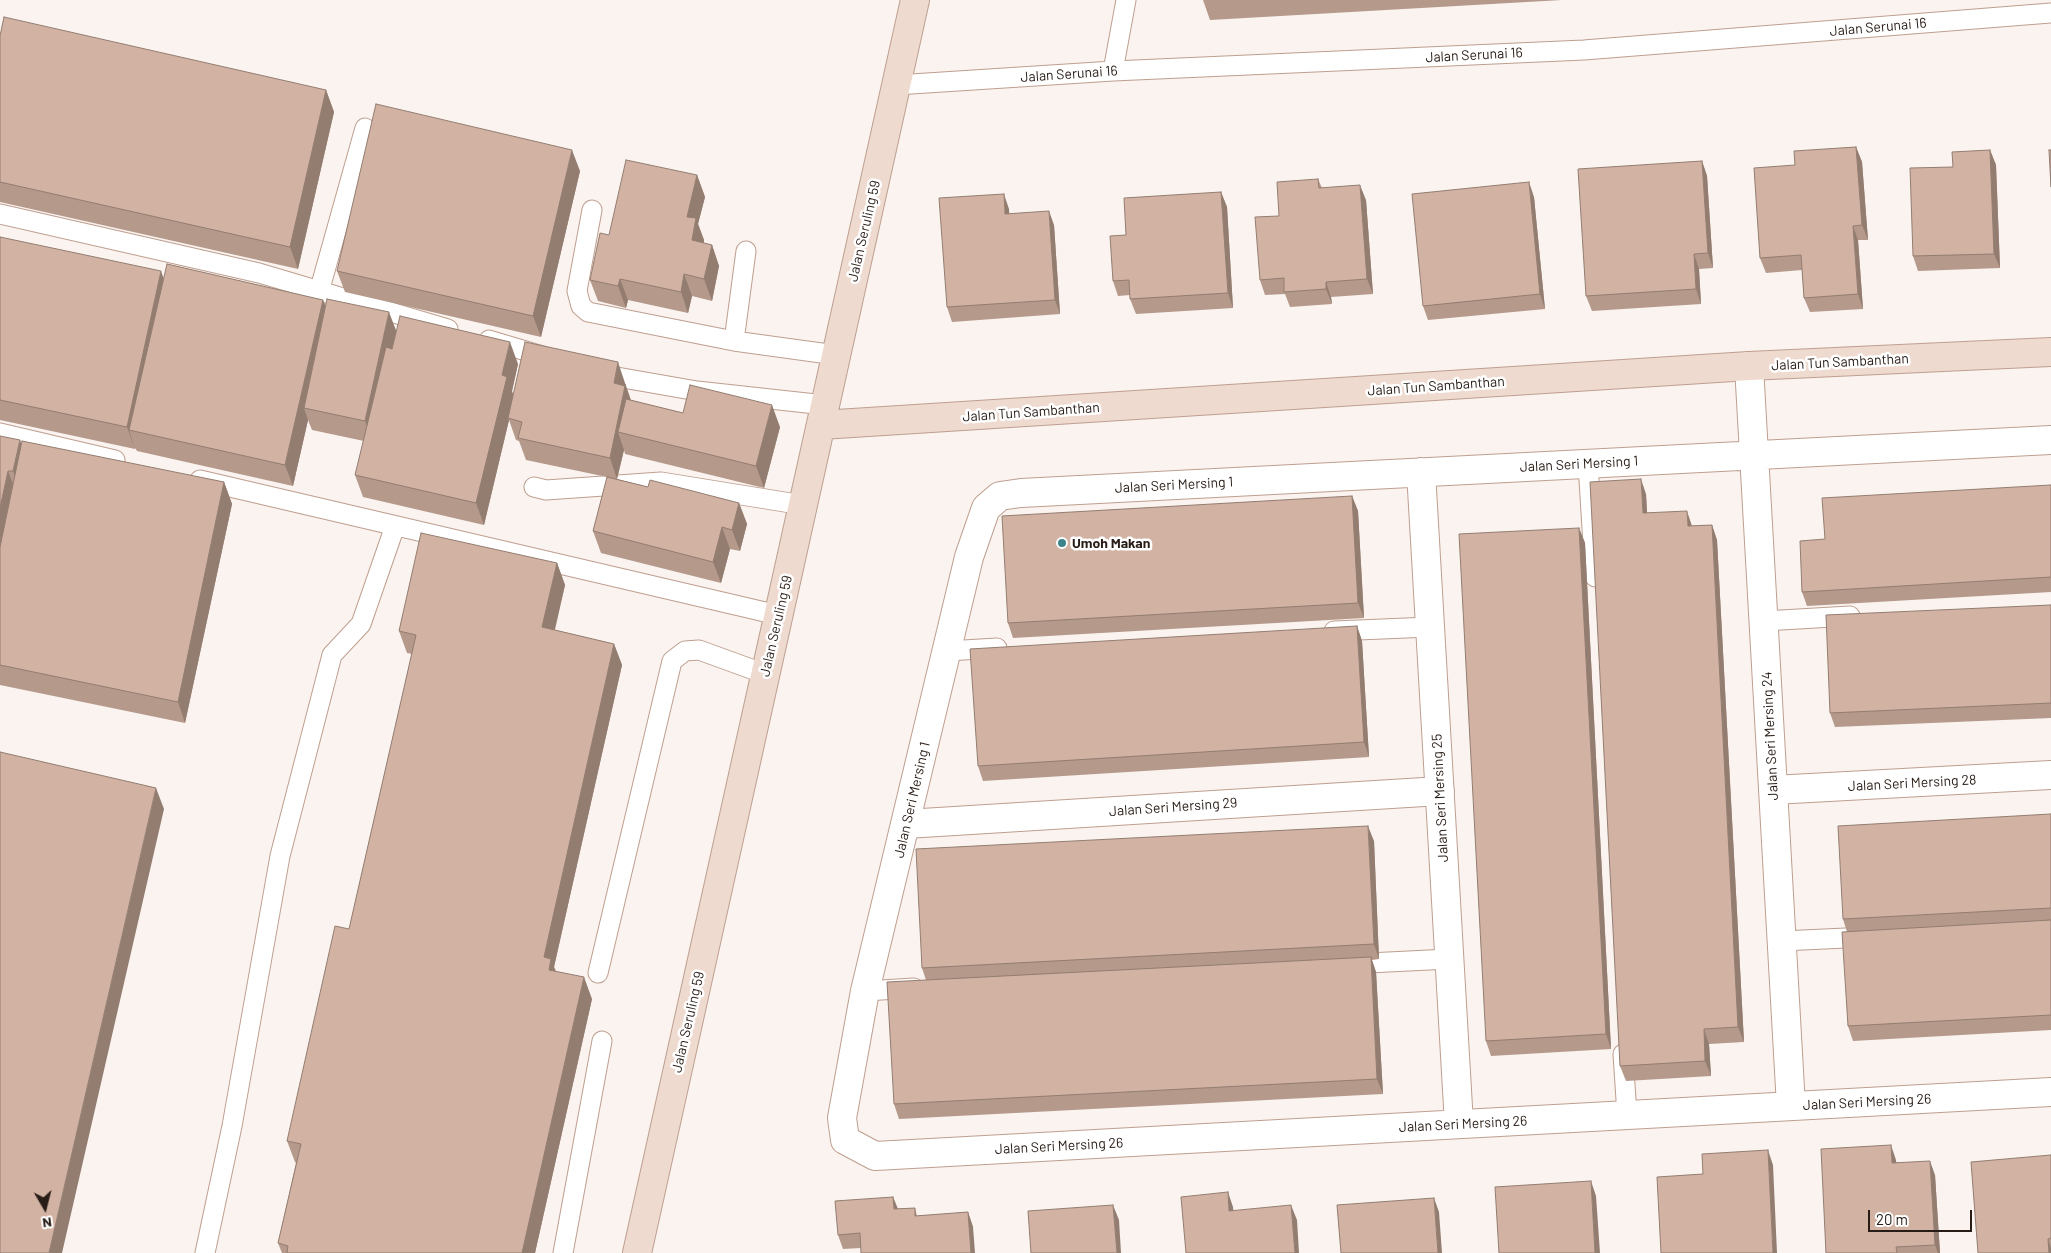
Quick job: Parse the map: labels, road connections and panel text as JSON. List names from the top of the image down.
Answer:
{
  "streets": {
    "main road": ["Jalan Seruling 59", "Jalan Tun Sambanthan"],
    "street": [
      "Jalan Seri Mersing 1",
      "Jalan Seri Mersing 24",
      "Jalan Seri Mersing 28",
      "Jalan Seri Mersing 25",
      "Jalan Seri Mersing 29",
      "Jalan Seri Mersing 26"
    ],
    "lane": ["Jalan Serunai 16"]
  },
  "crossings": [
    ["Jalan Serunai 16", "Jalan Seruling 59"],
    ["Jalan Seruling 59", "Jalan Tun Sambanthan"],
    ["Jalan Tun Sambanthan", "Jalan Seri Mersing 24"],
    ["Jalan Seri Mersing 1", "Jalan Seri Mersing 24"],
    ["Jalan Seri Mersing 1", "Jalan Seri Mersing 25"],
    ["Jalan Seri Mersing 1", "Jalan Seri Mersing 29"],
    ["Jalan Seri Mersing 1", "Jalan Seri Mersing 26"],
    ["Jalan Seri Mersing 24", "Jalan Seri Mersing 28"],
    ["Jalan Seri Mersing 24", "Jalan Seri Mersing 26"],
    ["Jalan Seri Mersing 25", "Jalan Seri Mersing 29"],
    ["Jalan Seri Mersing 25", "Jalan Seri Mersing 26"]
  ],
  "places": ["Umoh Makan"],
  "scale_bar": "20 m",
  "north": "bottom"
}
